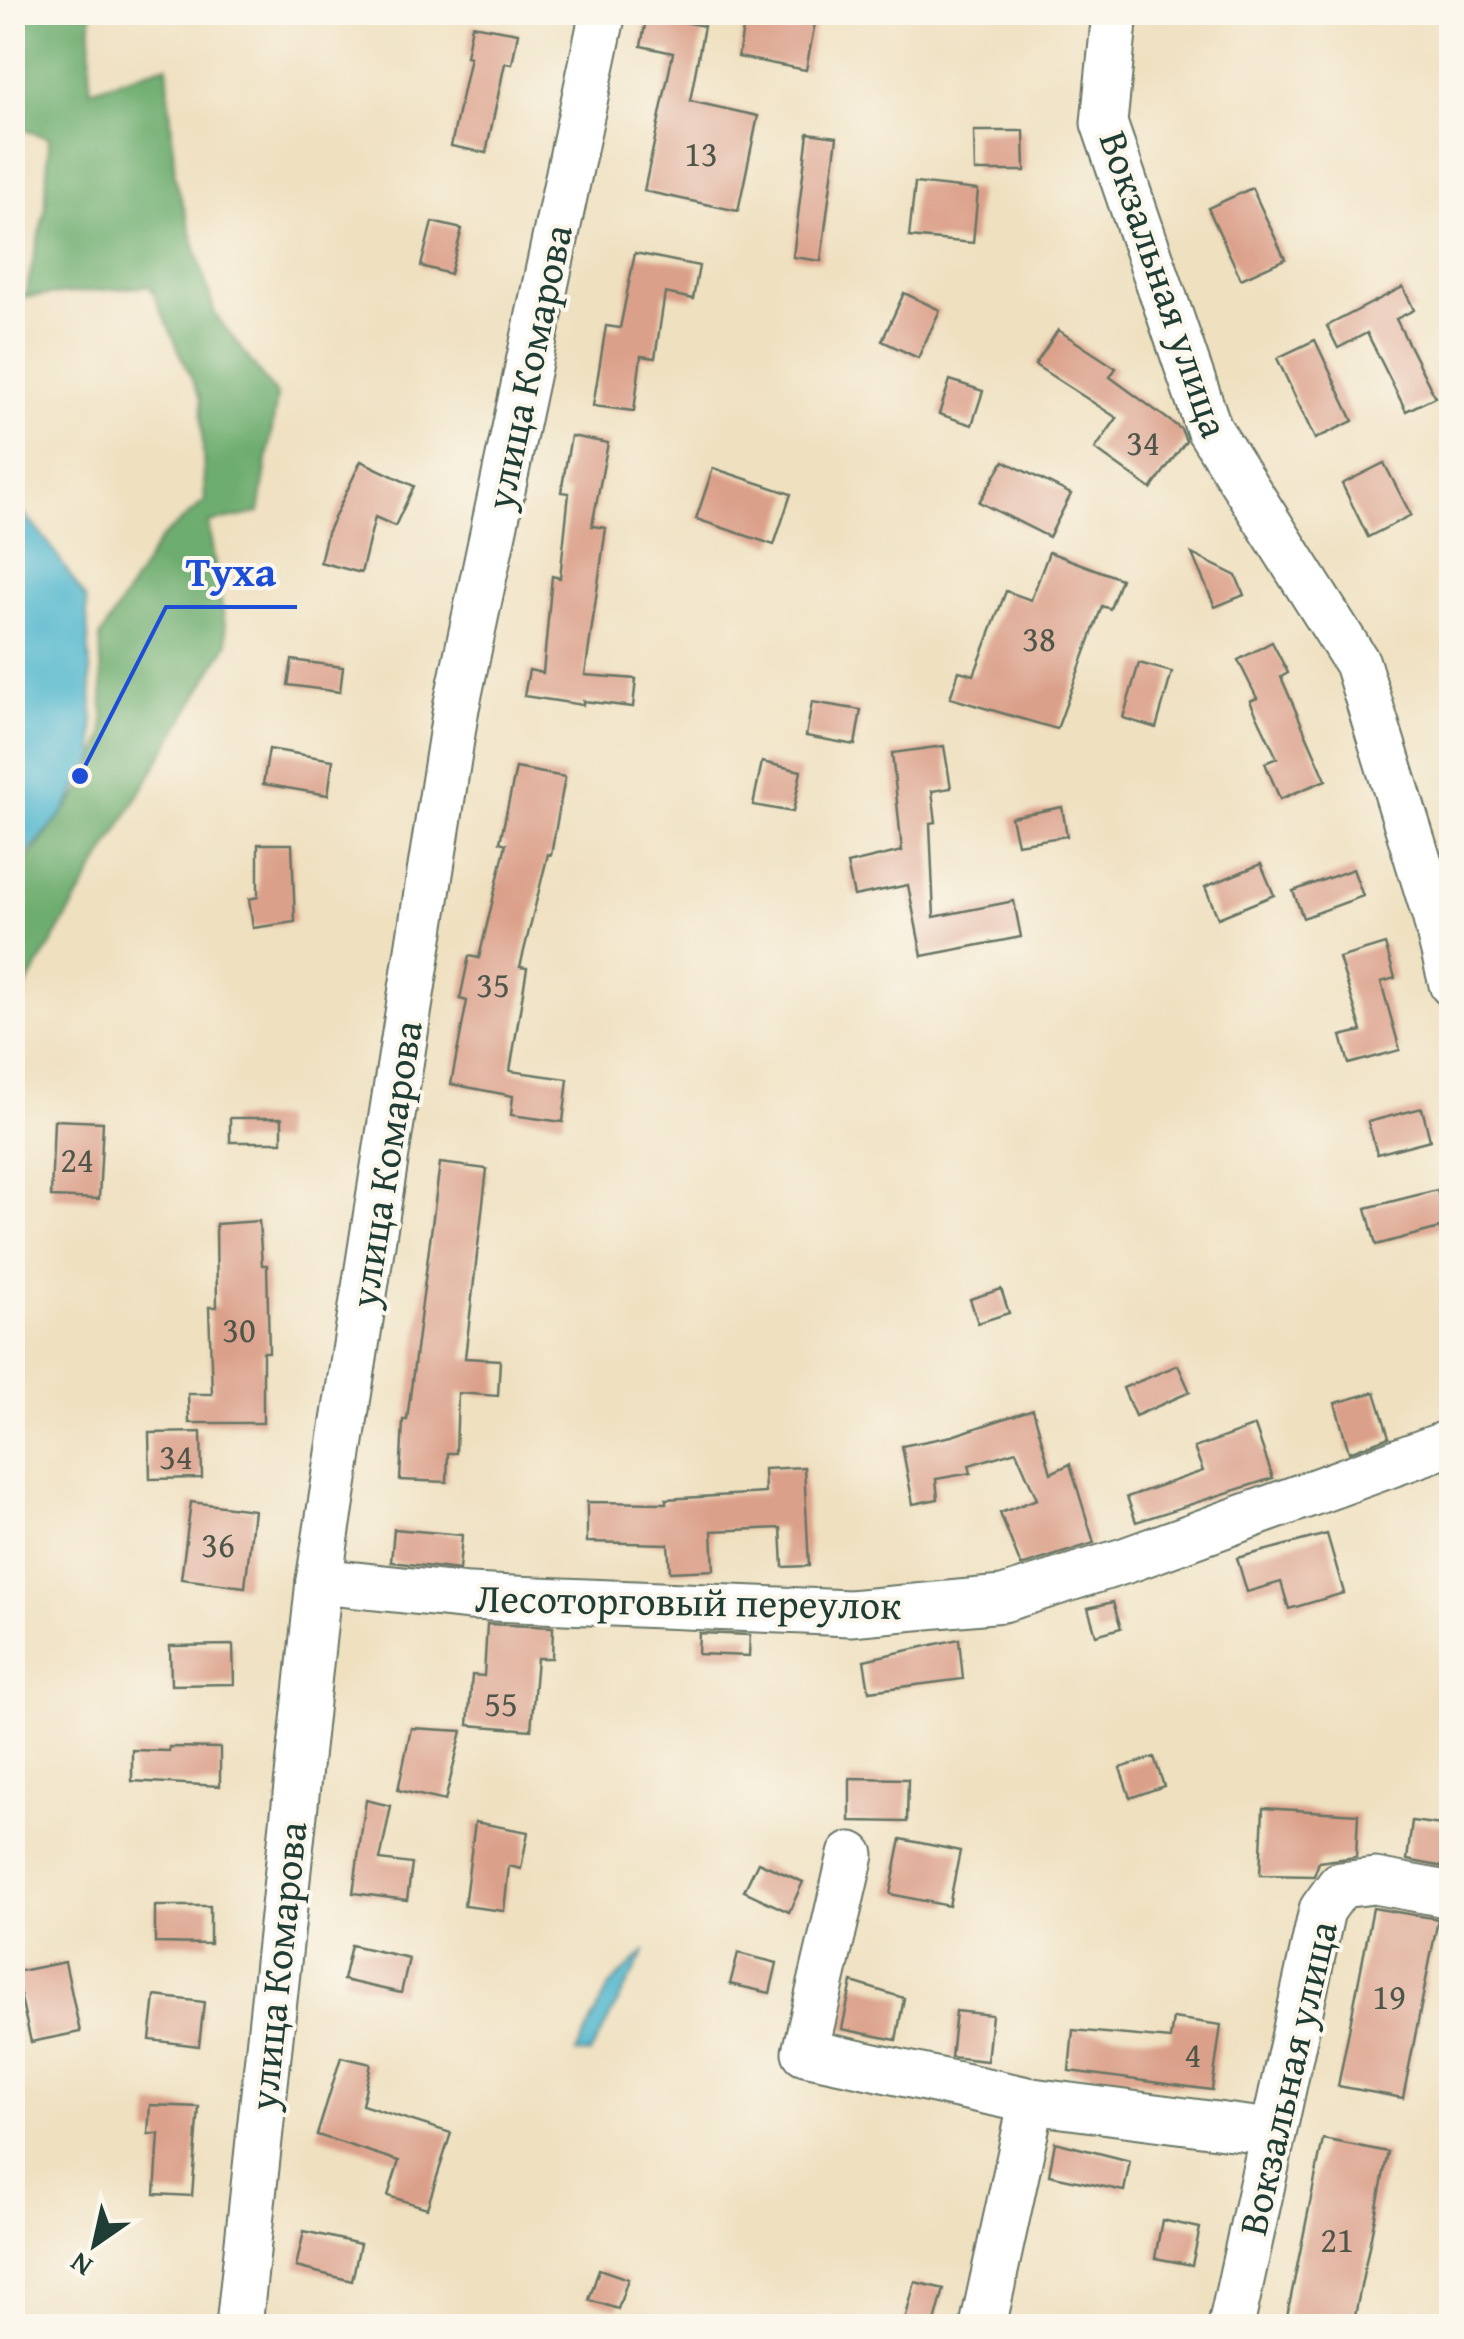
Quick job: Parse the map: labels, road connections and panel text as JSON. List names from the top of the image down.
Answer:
{
  "streets": {
    "street": ["Вокзальная улица", "улица Комарова", "Лесоторговый переулок"]
  },
  "crossings": [
    ["улица Комарова", "Лесоторговый переулок"]
  ],
  "places": ["Туха"],
  "house_numbers": [
    "13",
    "34",
    "38",
    "35",
    "24",
    "30",
    "34",
    "36",
    "55",
    "19",
    "4",
    "21"
  ],
  "north": "bottom left"
}
